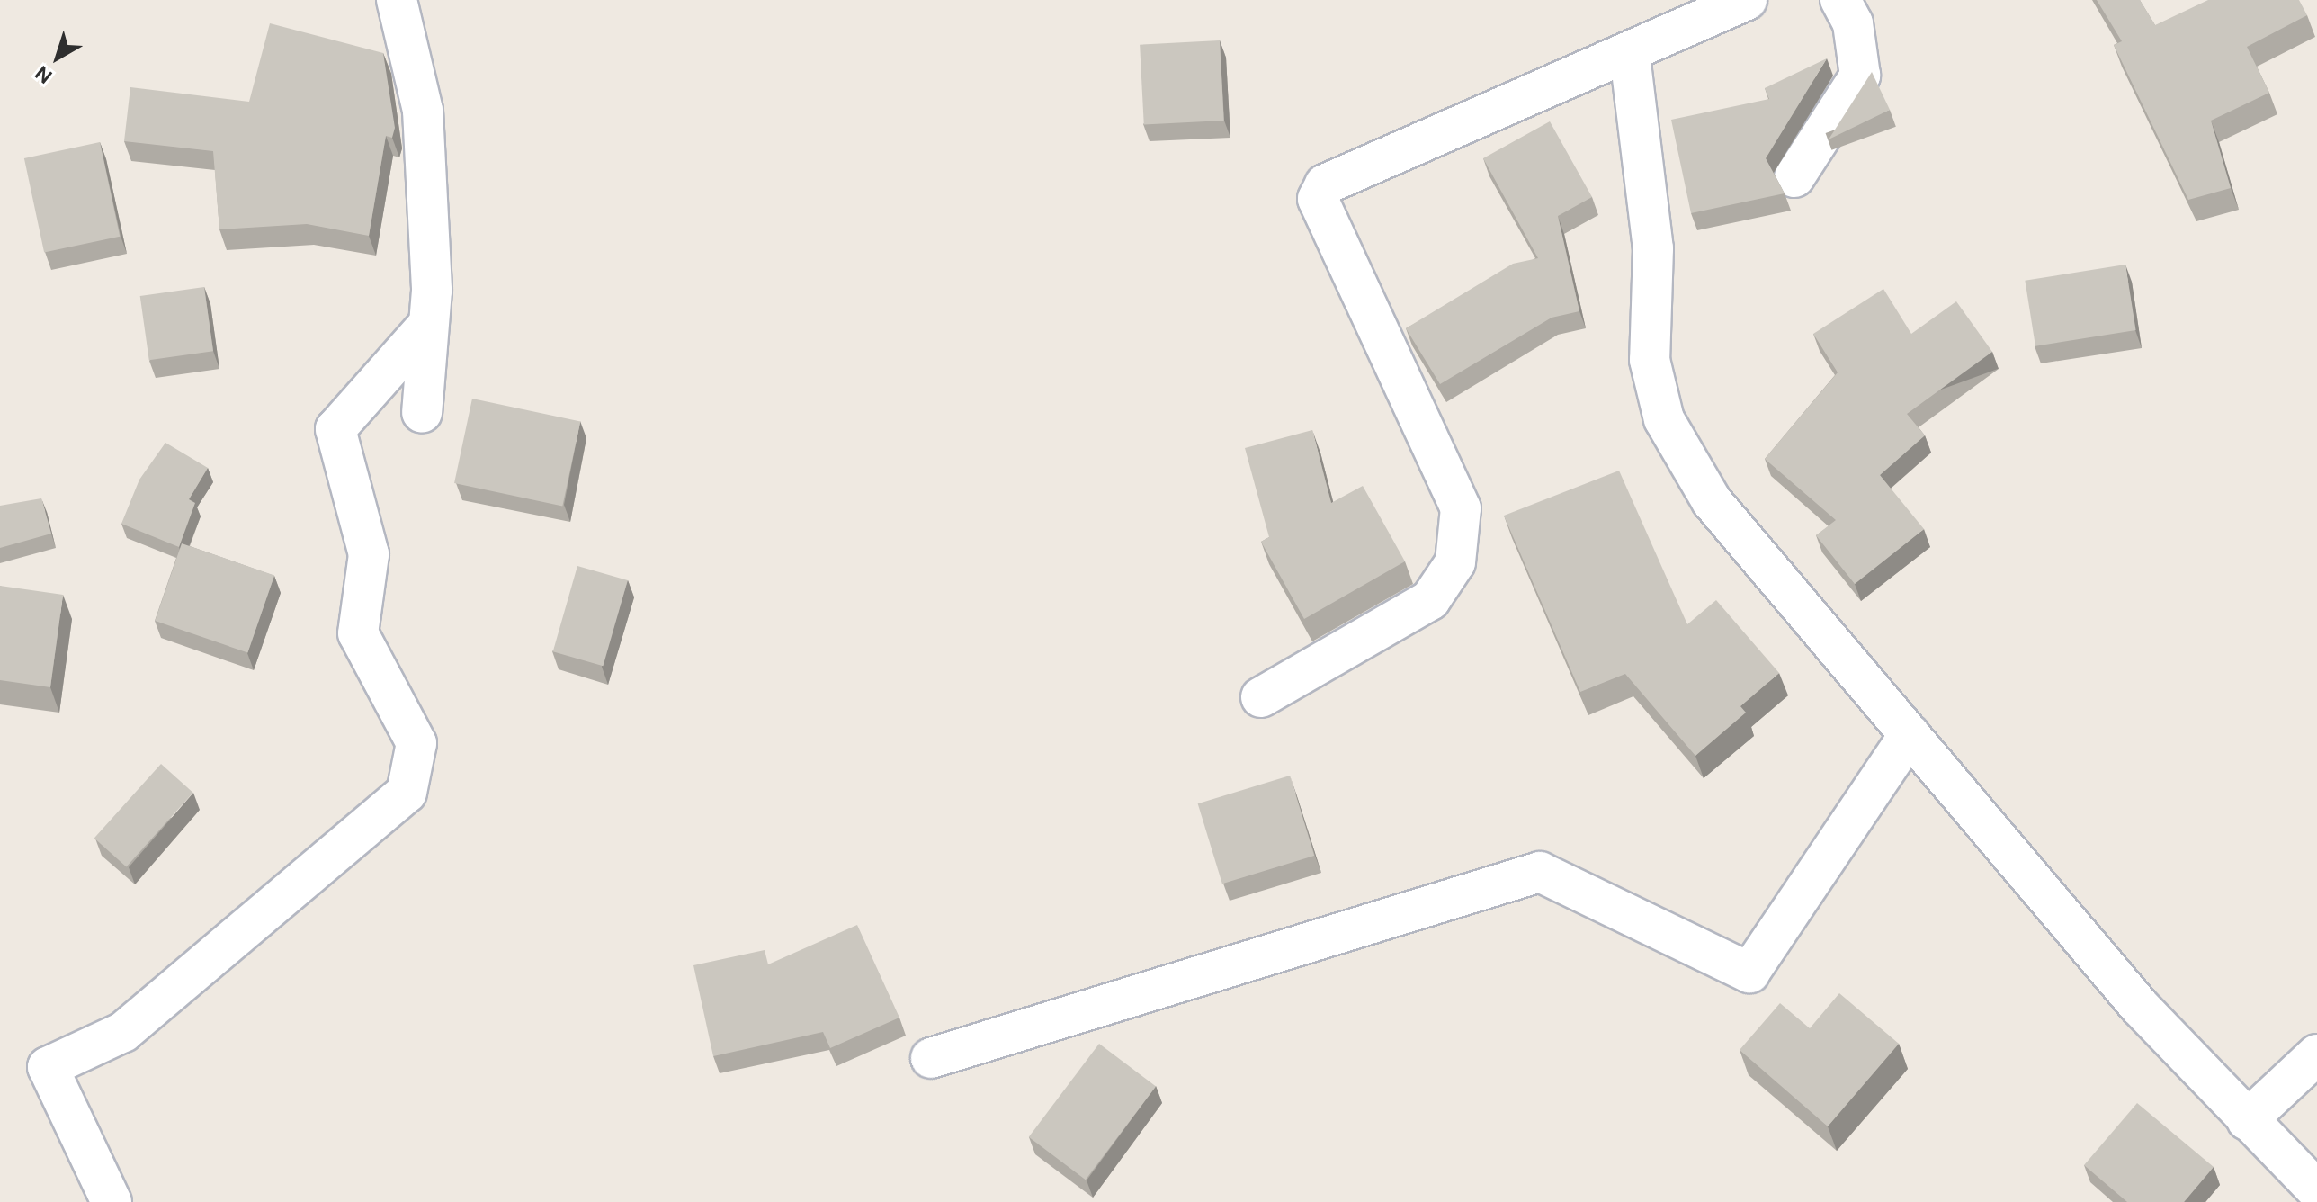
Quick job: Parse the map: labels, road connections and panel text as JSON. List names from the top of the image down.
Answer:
{
  "north": "bottom left"
}
